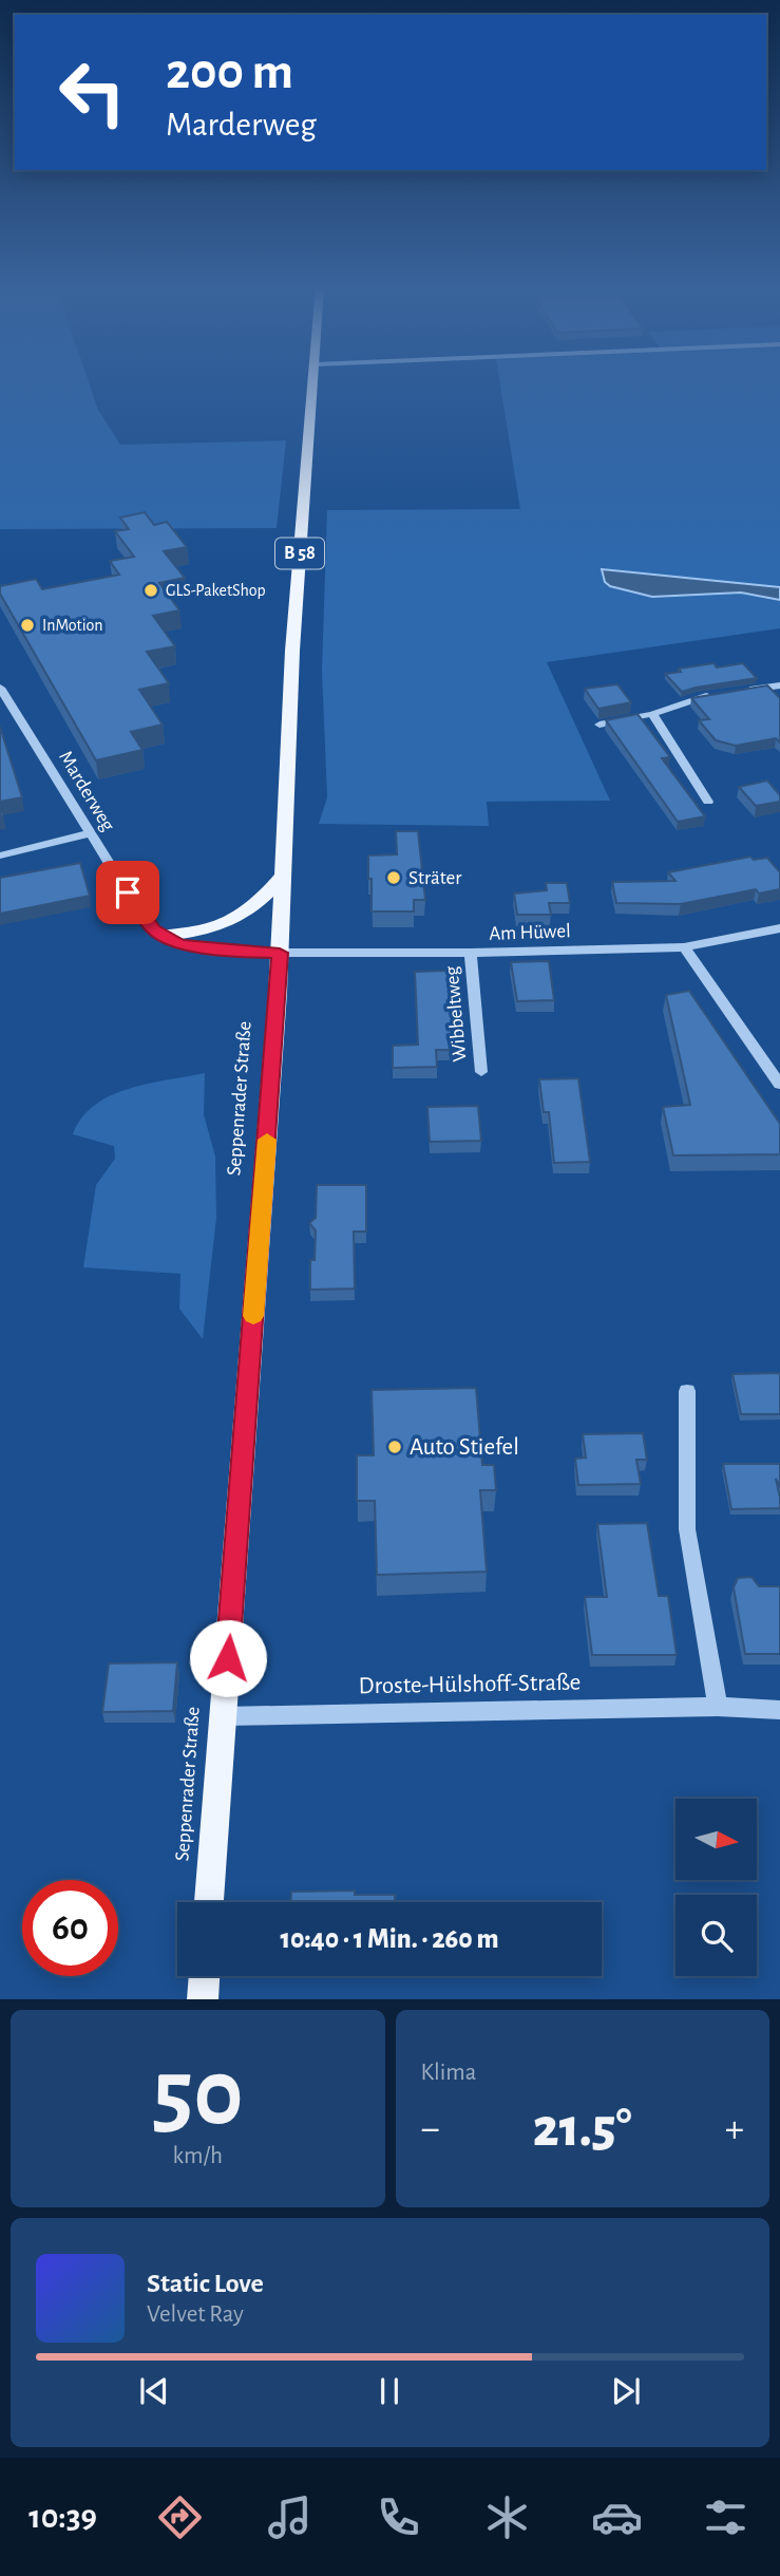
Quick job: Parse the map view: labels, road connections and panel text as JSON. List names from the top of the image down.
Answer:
{
  "streets": {
    "main road": ["B 58", "Seppenrader Straße"],
    "street": [
      "Marderweg",
      "Am Hüwel",
      "Wibbeltweg",
      "Droste-Hülshoff-Straße"
    ]
  },
  "crossings": [
    ["Marderweg", "Am Hüwel"],
    ["Marderweg", "Seppenrader Straße"],
    ["Am Hüwel", "Wibbeltweg"],
    ["Am Hüwel", "Seppenrader Straße"],
    ["Seppenrader Straße", "Droste-Hülshoff-Straße"]
  ],
  "places": [
    "GLS-PaketShop",
    "InMotion",
    "Sträter",
    "Auto Stiefel"
  ],
  "north": "right",
  "page": {
    "turn": ["200 m", "Marderweg"],
    "limit": "60",
    "trip": "10:40 · 1 Min. · 260 m",
    "tile": [
      ["50", "km/h"],
      "Klima"
    ],
    "heat": ["−", "21.5°", "+"],
    "song": ["Static Love", "Velvet Ray"],
    "tabs": "10:39"
  }
}
